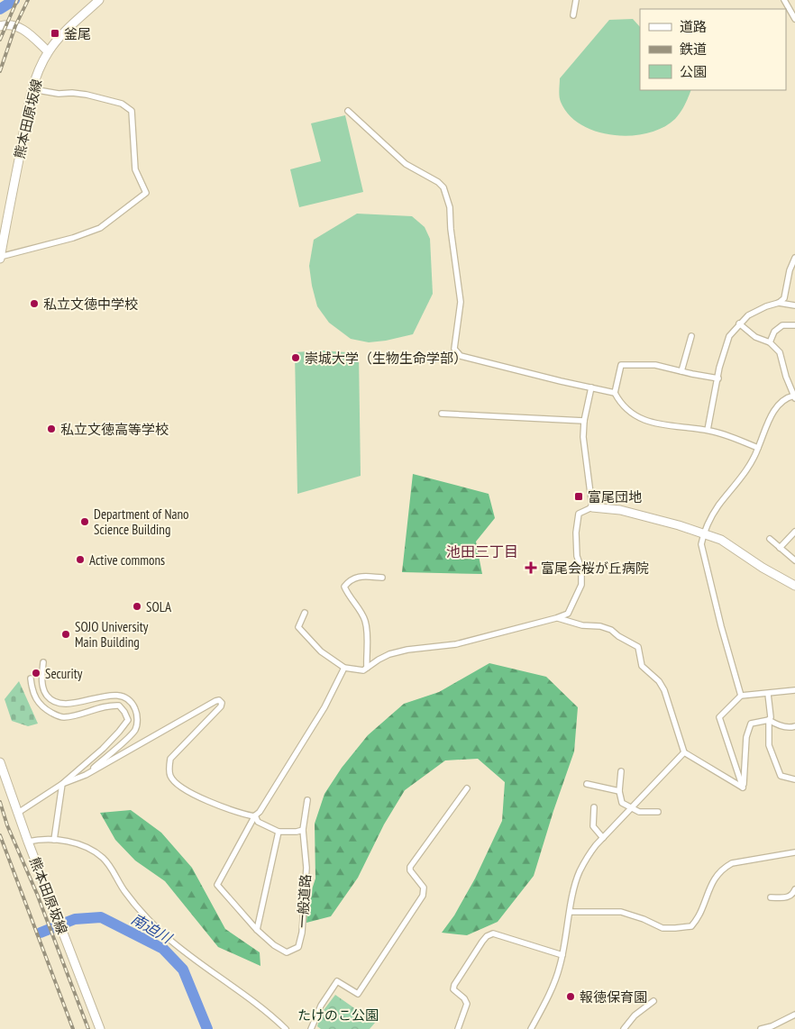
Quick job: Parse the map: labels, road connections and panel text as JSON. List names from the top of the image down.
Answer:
{
  "streets": {
    "main road": ["熊本田原坂線"],
    "street": ["一般道路"]
  },
  "districts": ["池田三丁目"],
  "water": ["南迫川"],
  "parks": ["たけのこ公園"],
  "places": {
    "transit": ["釜尾", "富尾団地"],
    "other": [
      "私立文徳中学校",
      "崇城大学（生物生命学部）",
      "私立文徳高等学校",
      "Department of Nano Science Building",
      "Active commons",
      "SOLA",
      "SOJO University Main Building",
      "Security",
      "報徳保育園"
    ],
    "health": ["富尾会桜が丘病院"]
  },
  "legend": ["道路", "鉄道", "公園"]
}
